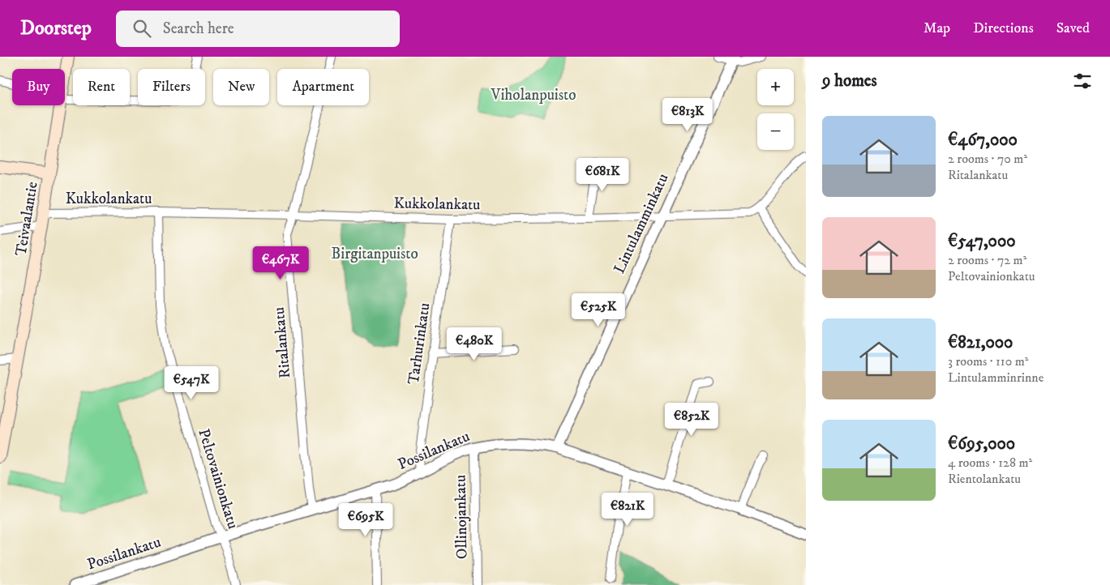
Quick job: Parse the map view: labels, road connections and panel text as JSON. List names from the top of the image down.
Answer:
{
  "streets": {
    "main road": ["Teivaalantie"],
    "street": [
      "Kukkolankatu",
      "Lintulamminkatu",
      "Ritalankatu",
      "Tarhurinkatu",
      "Possilankatu",
      "Peltovainionkatu",
      "Ollinojankatu"
    ]
  },
  "crossings": [
    ["Kukkolankatu", "Teivaalantie"],
    ["Kukkolankatu", "Lintulamminkatu"],
    ["Kukkolankatu", "Ritalankatu"],
    ["Kukkolankatu", "Tarhurinkatu"],
    ["Kukkolankatu", "Peltovainionkatu"],
    ["Lintulamminkatu", "Possilankatu"],
    ["Ritalankatu", "Possilankatu"],
    ["Tarhurinkatu", "Possilankatu"],
    ["Possilankatu", "Peltovainionkatu"],
    ["Possilankatu", "Ollinojankatu"]
  ],
  "parks": ["Viholanpuisto", "Birgitanpuisto"],
  "page": {
    "header": "Doorstep",
    "search": "Search here",
    "nav": ["Map", "Directions", "Saved"],
    "heading": "9 homes",
    "map_buttons": ["+", "−"],
    "chip": [
      "Buy",
      "Rent",
      "Filters",
      "New",
      "Apartment"
    ],
    "price": [
      "€813K",
      "€681K",
      "€467K",
      "€525K",
      "€480K",
      "€547K",
      "€852K",
      "€821K",
      "€695K"
    ],
    "list": [
      {
        "name": "€467,000",
        "note": "2 rooms · 70 m² · Ritalankatu"
      },
      {
        "name": "€547,000",
        "note": "2 rooms · 72 m² · Peltovainionkatu"
      },
      {
        "name": "€821,000",
        "note": "3 rooms · 110 m² · Lintulamminrinne"
      },
      {
        "name": "€695,000",
        "note": "4 rooms · 128 m² · Rientolankatu"
      }
    ]
  }
}
